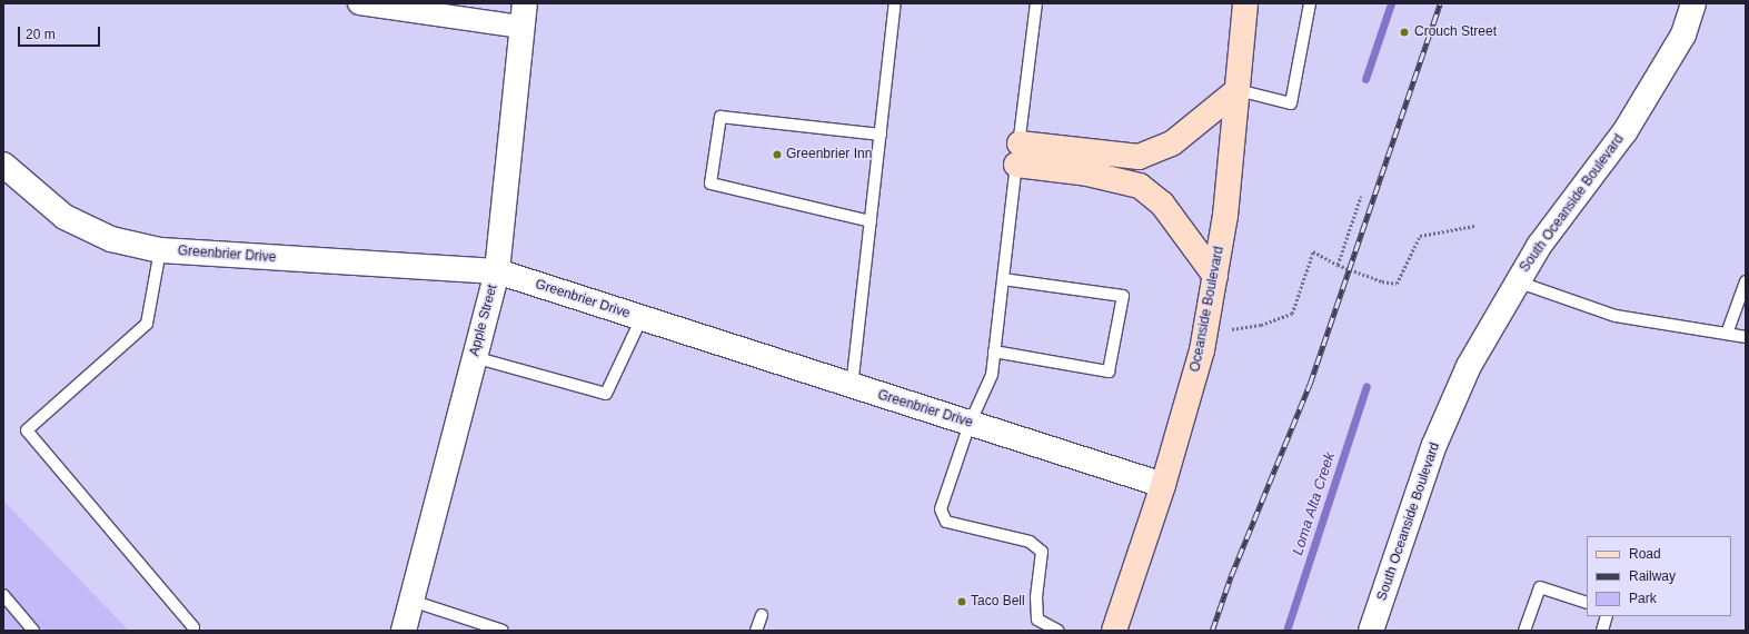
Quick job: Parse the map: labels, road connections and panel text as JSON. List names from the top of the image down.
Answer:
{
  "streets": {
    "main road": ["Oceanside Boulevard"],
    "street": ["South Oceanside Boulevard", "Greenbrier Drive", "Apple Street"]
  },
  "crossings": [
    ["Greenbrier Drive", "Oceanside Boulevard"],
    ["Greenbrier Drive", "Apple Street"]
  ],
  "water": ["Loma Alta Creek"],
  "places": ["Crouch Street", "Greenbrier Inn", "Taco Bell"],
  "legend": ["Road", "Railway", "Park"],
  "scale_bar": "20 m"
}
